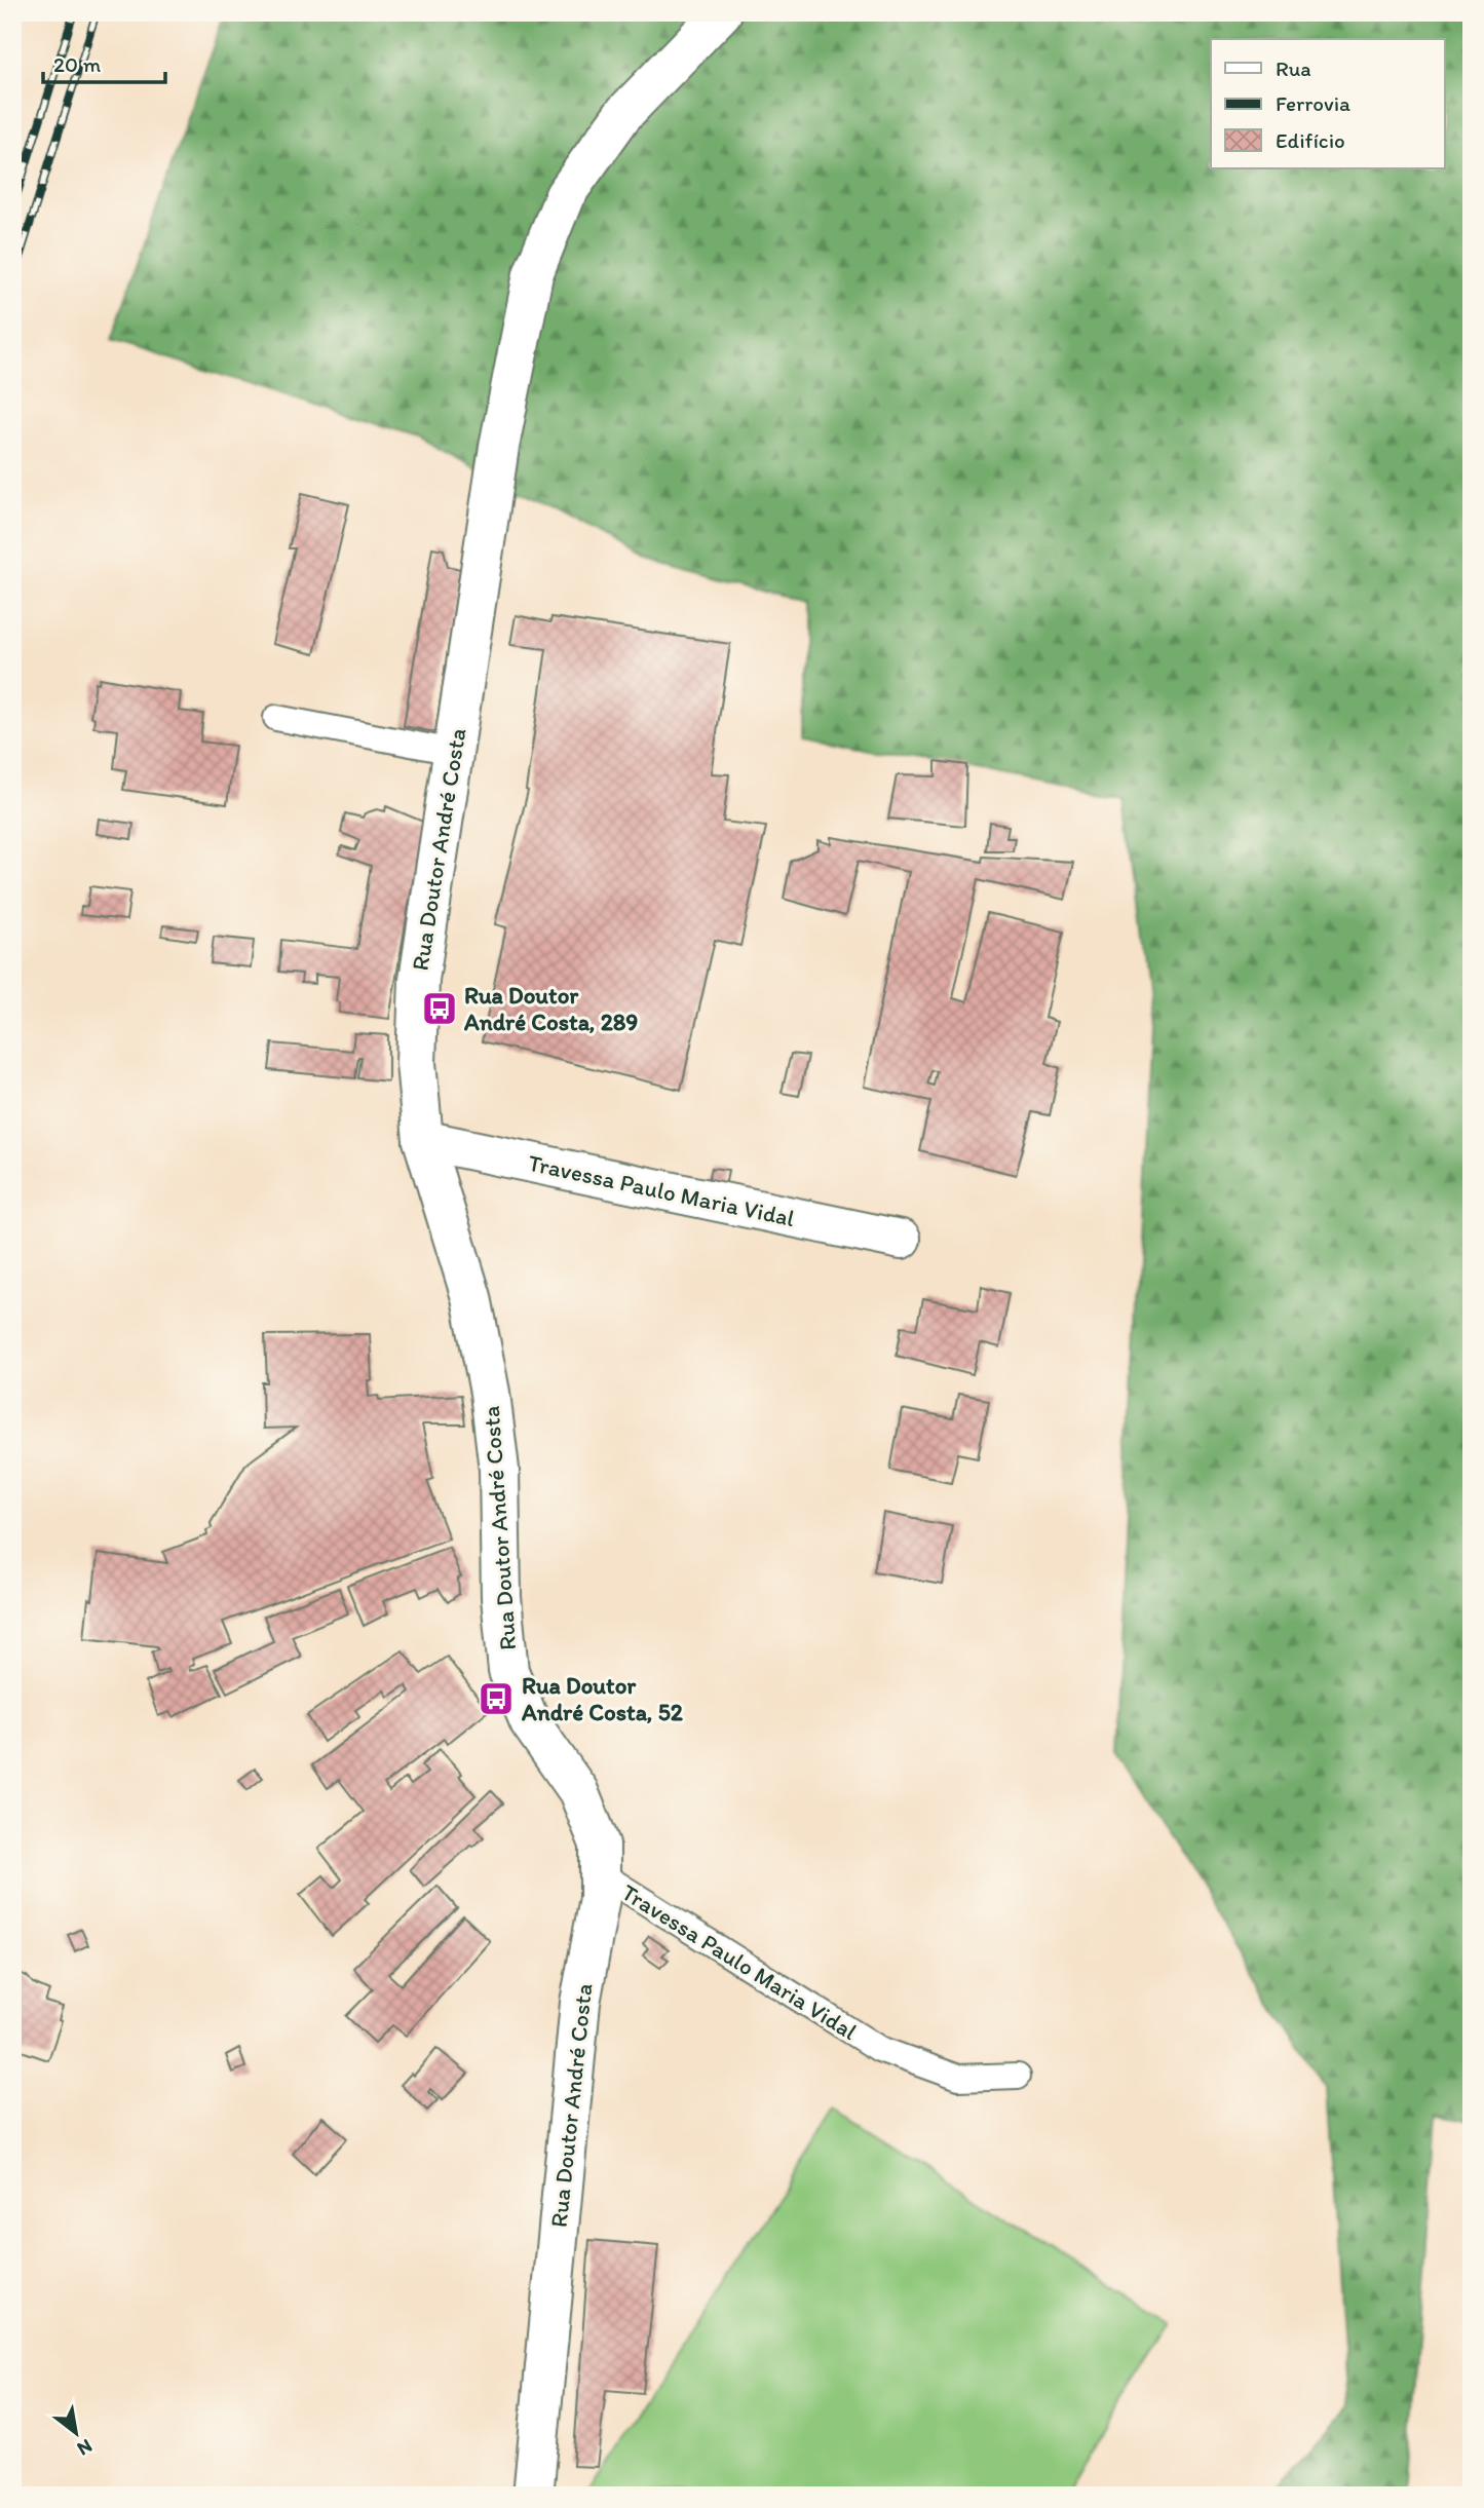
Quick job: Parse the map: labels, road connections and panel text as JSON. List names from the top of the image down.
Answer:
{
  "streets": {
    "street": ["Rua Doutor André Costa", "Travessa Paulo Maria Vidal"]
  },
  "crossings": [
    ["Rua Doutor André Costa", "Travessa Paulo Maria Vidal"]
  ],
  "places": {
    "bus stop": ["Rua Doutor André Costa, 289", "Rua Doutor André Costa, 52"]
  },
  "legend": ["Rua", "Ferrovia", "Edifício"],
  "scale_bar": "20 m",
  "north": "bottom right"
}
